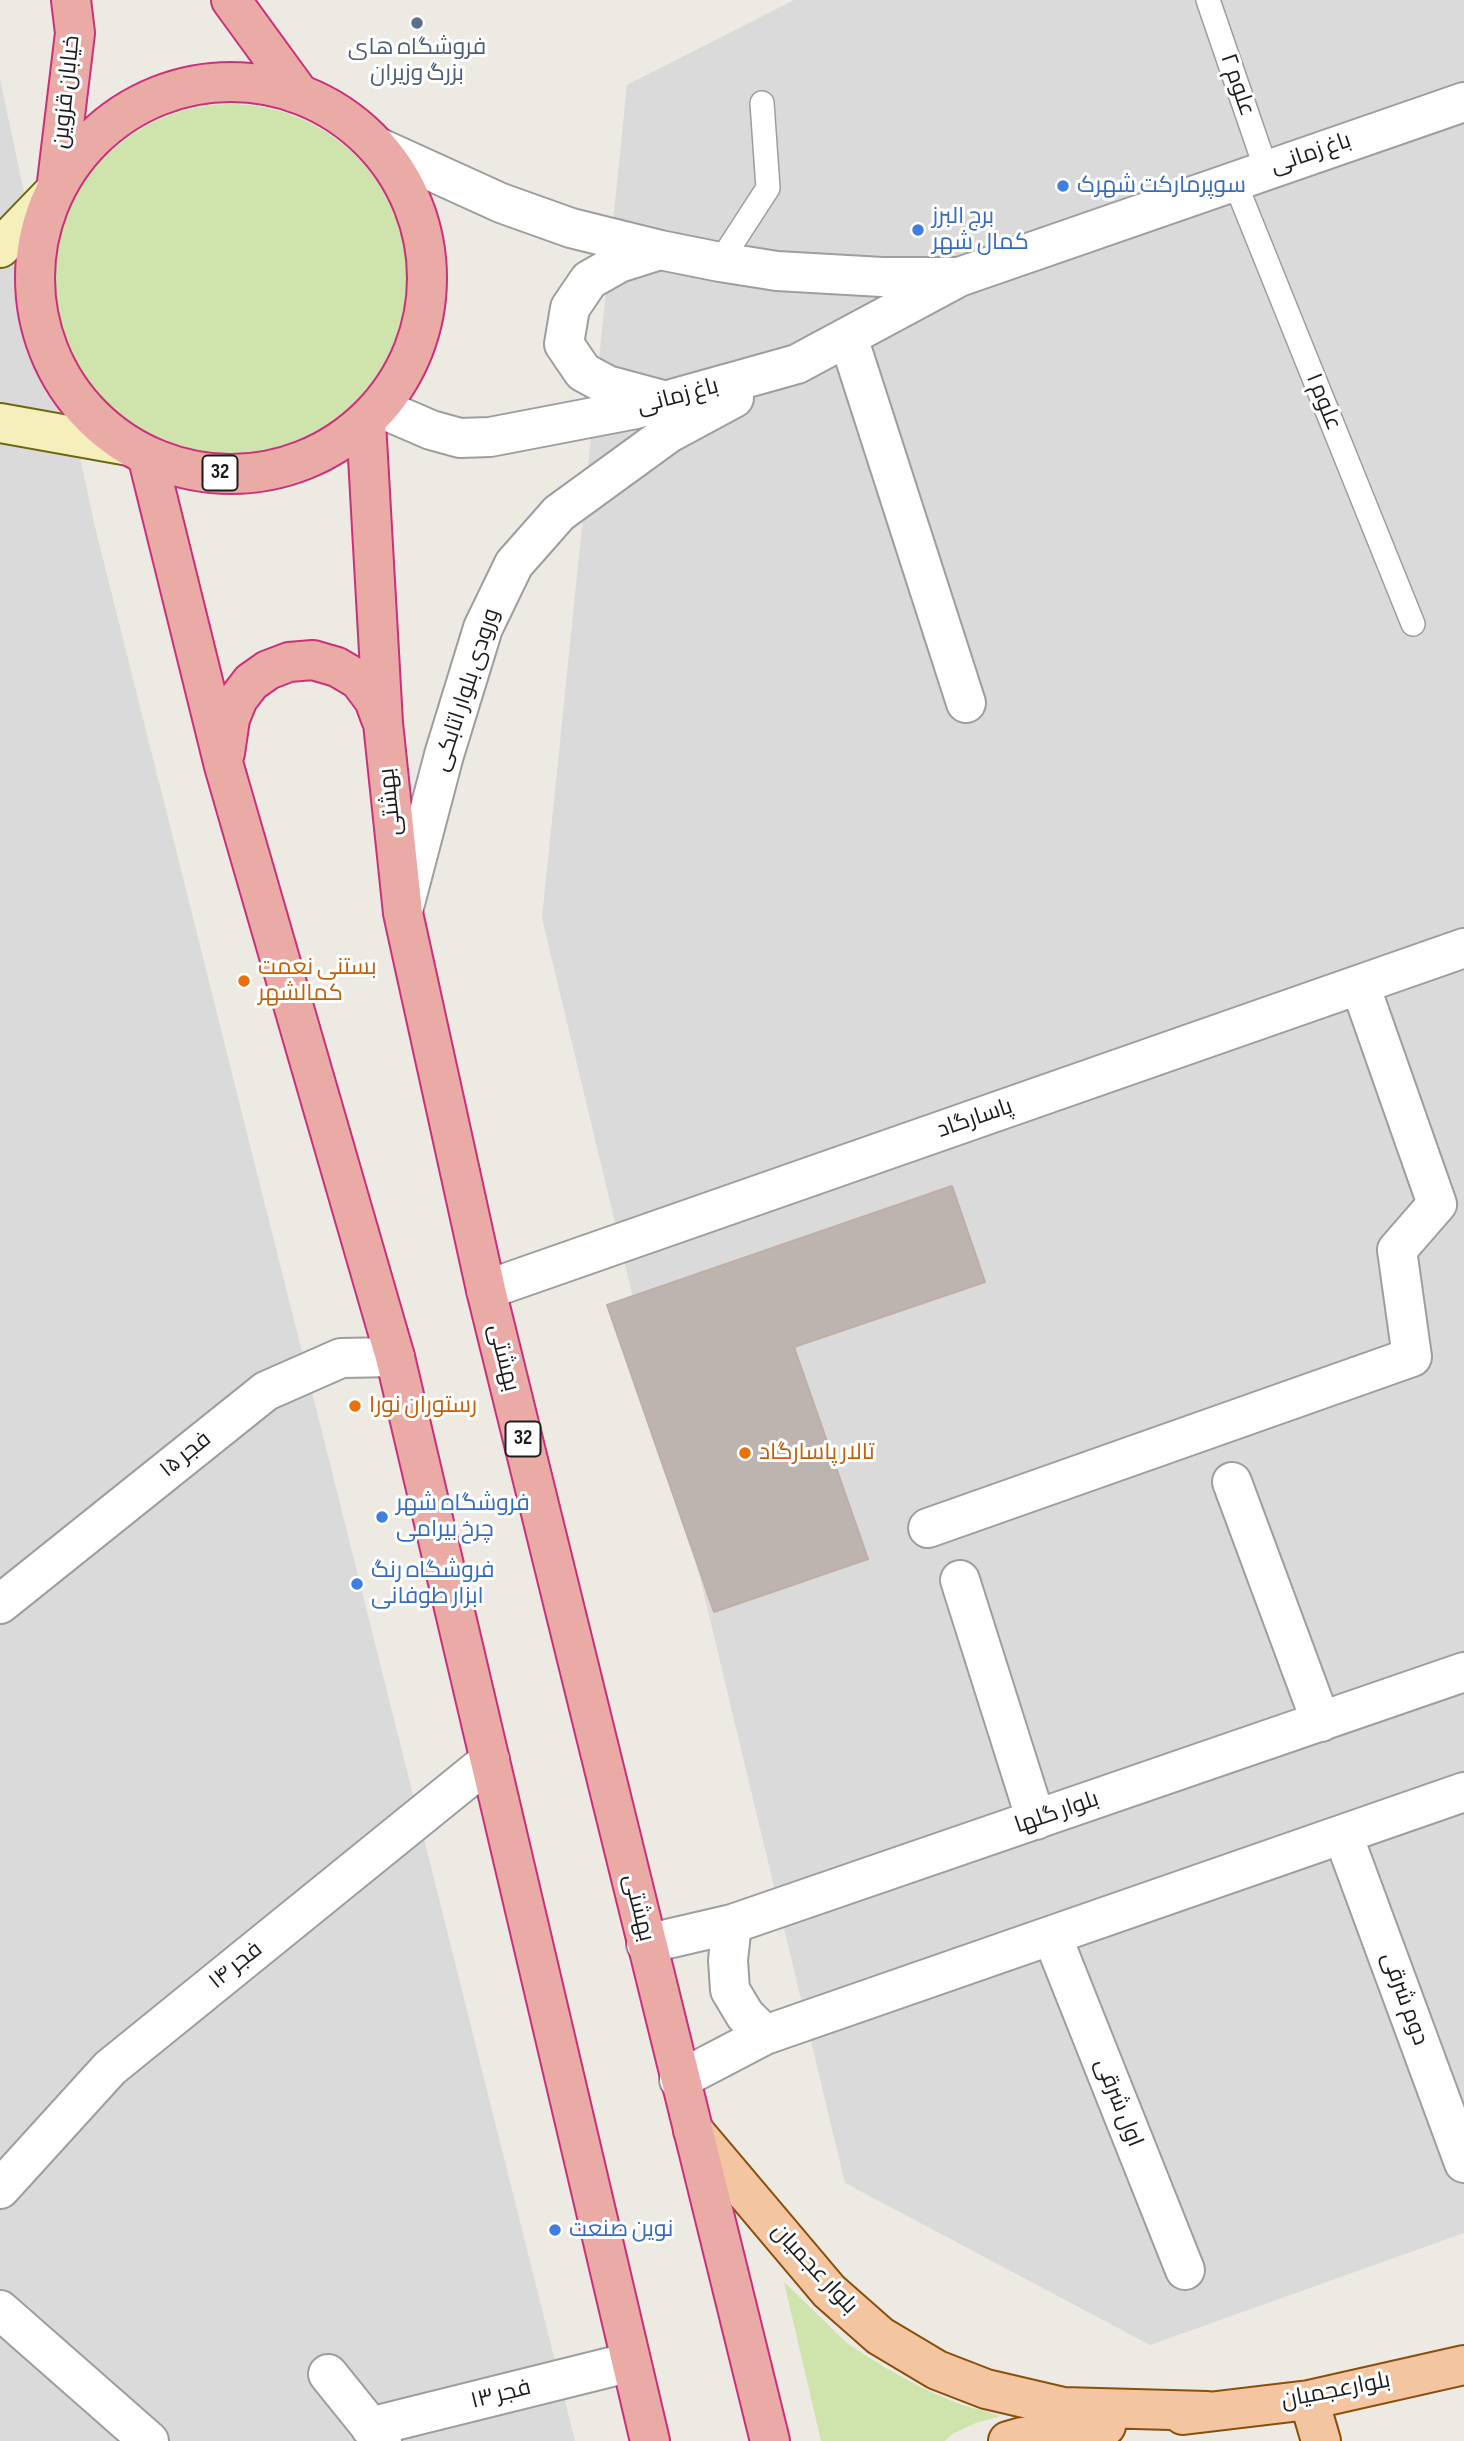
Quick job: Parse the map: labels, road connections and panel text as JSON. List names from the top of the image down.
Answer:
{
  "streets": {
    "highway": ["خیابان قزوین", "32", "بهشتی"],
    "main road": ["بلوار عجمیان", "بلوارعجمیان"],
    "street": [
      "باغ زمانی",
      "ورودی بلوار اتابکی",
      "پاسارگاد",
      "فجر ۱۵",
      "بلوار گلها",
      "فجر ۱۴",
      "دوم شرقی",
      "اول شرقی",
      "فجر ۱۳"
    ],
    "lane": ["علوم ۲", "علوم ۱"]
  },
  "crossings": [
    ["علوم ۲", "باغ زمانی"],
    ["علوم ۲", "علوم ۱"],
    ["خیابان قزوین", "32"],
    ["باغ زمانی", "علوم ۱"],
    ["باغ زمانی", "32"],
    ["باغ زمانی", "ورودی بلوار اتابکی"],
    ["باغ زمانی", "بهشتی"],
    ["32", "بهشتی"],
    ["ورودی بلوار اتابکی", "بهشتی"],
    ["بهشتی", "پاسارگاد"],
    ["بهشتی", "بلوار گلها"],
    ["بهشتی", "بلوار عجمیان"],
    ["بلوار عجمیان", "بلوارعجمیان"]
  ],
  "places": [
    "فروشگاه های بزرگ وزیران",
    "سوپرمارکت شهرک",
    "برج البرز کمال شهر",
    "بستنی نعمت کمالشهر",
    "رستوران نورا",
    "تالار پاسارگاد",
    "فروشگاه شهر چرخ بیرامی",
    "فروشگاه رنگ ابزار طوفانی",
    "نوین صنعت"
  ]
}
